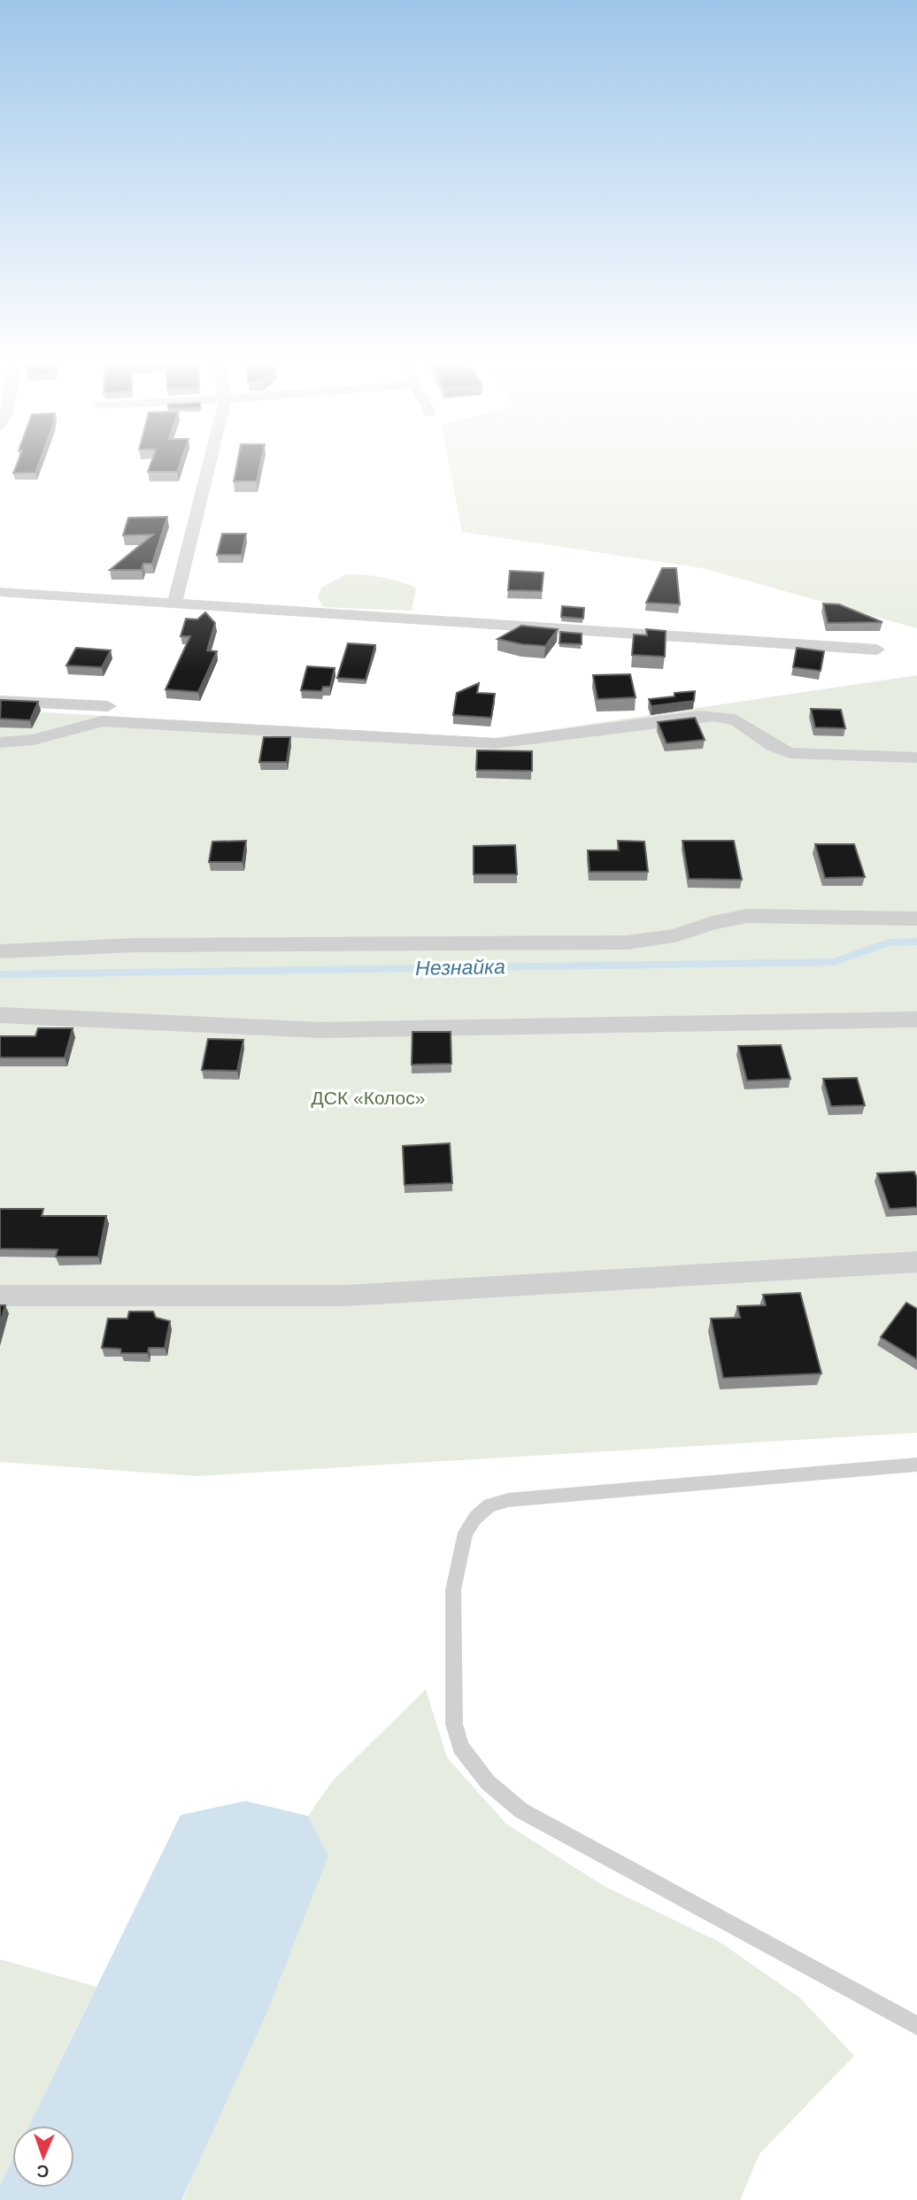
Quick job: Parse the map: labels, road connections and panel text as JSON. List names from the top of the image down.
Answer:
{
  "water": ["Незнайка"],
  "parks": ["ДСК «Колос»"],
  "north": "bottom"
}
